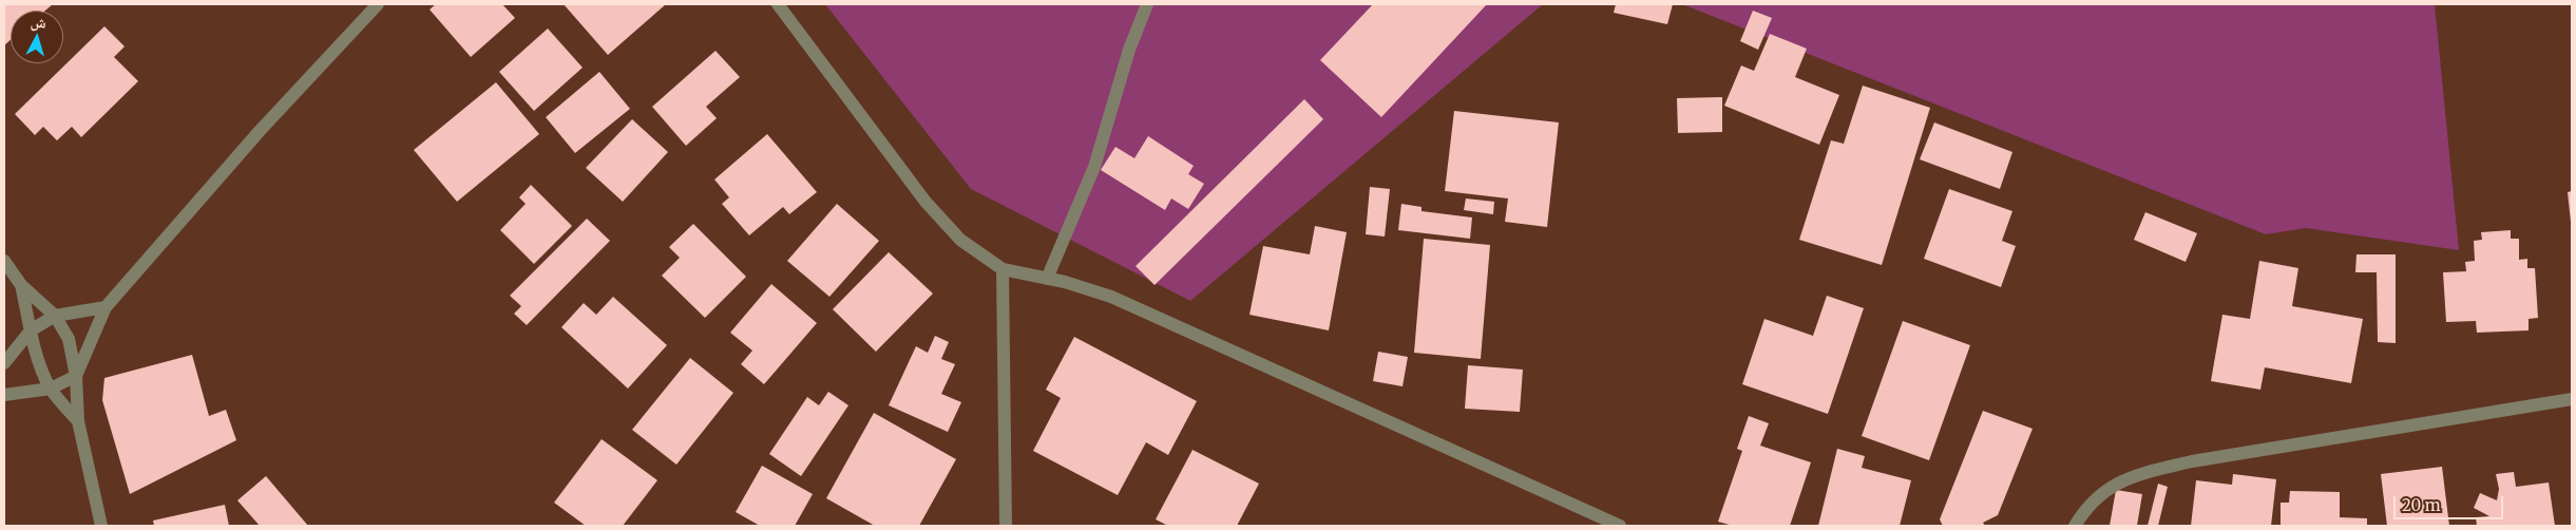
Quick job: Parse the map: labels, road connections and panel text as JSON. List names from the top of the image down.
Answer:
{
  "scale_bar": "20 m",
  "north": "top"
}
